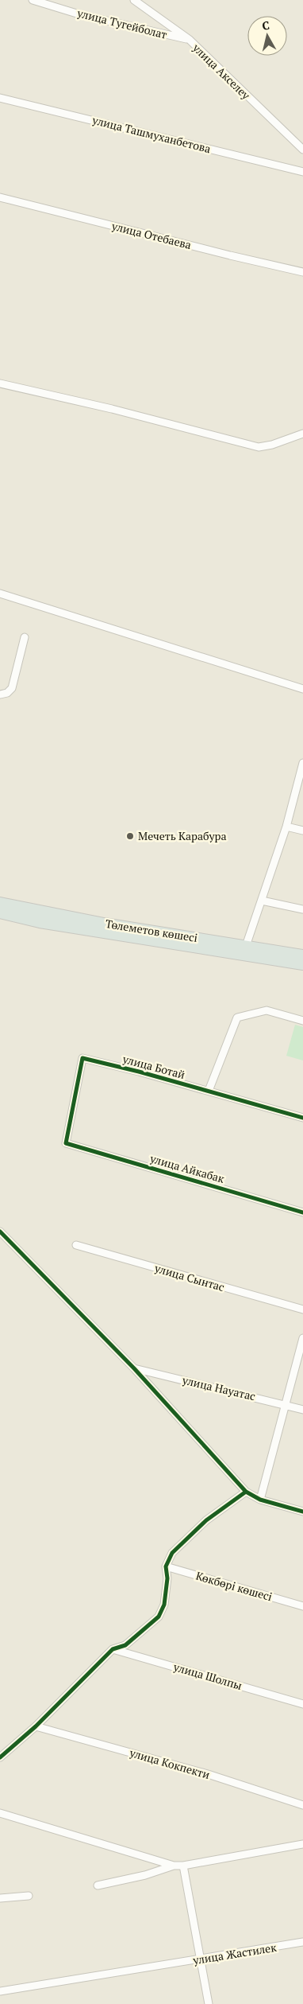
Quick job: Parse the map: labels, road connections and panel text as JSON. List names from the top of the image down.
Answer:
{
  "streets": {
    "main road": ["Төлеметов көшесі"],
    "street": [
      "улица Тугейболат",
      "улица Акселеу",
      "улица Ташмуханбетова",
      "улица Отебаева",
      "улица Ботай",
      "улица Айкабак",
      "улица Сынтас",
      "улица Науатас",
      "Көкбөрі көшесі",
      "улица Шолпы",
      "улица Кокпекти",
      "улица Жастилек"
    ]
  },
  "crossings": [
    ["улица Тугейболат", "улица Акселеу"],
    ["улица Ботай", "улица Айкабак"]
  ],
  "places": ["Мечеть Карабура"],
  "north": "top"
}
